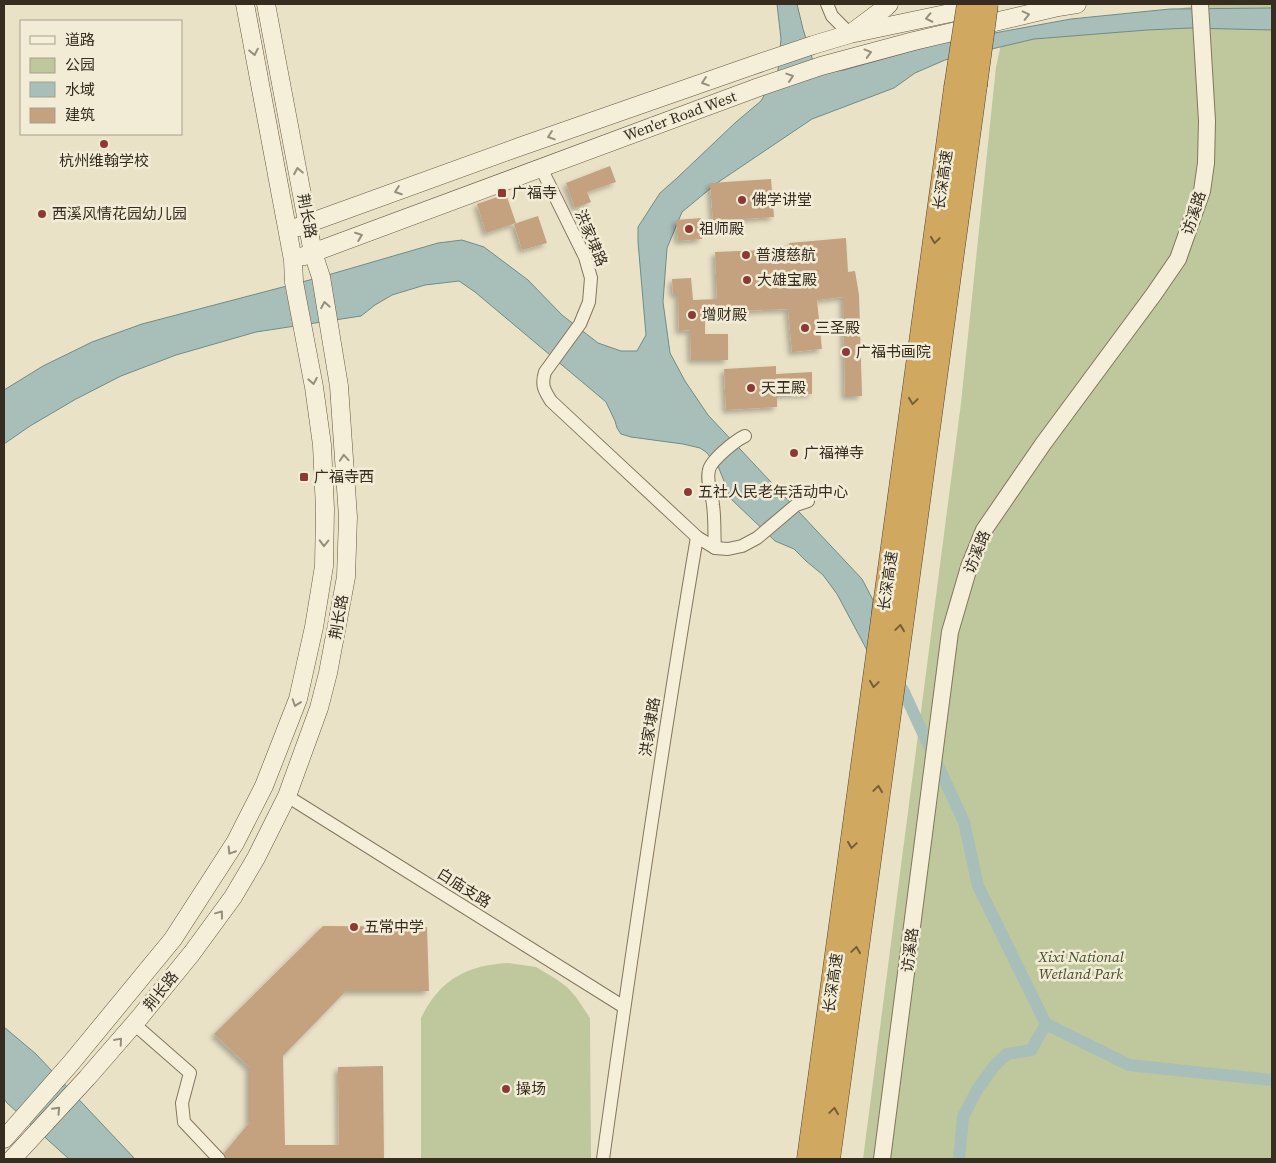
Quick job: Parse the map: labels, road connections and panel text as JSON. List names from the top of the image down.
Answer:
{
  "streets": {
    "highway": ["长深高速"],
    "main road": ["Wen'er Road West", "荆长路"],
    "street": ["访溪路", "洪家埭路", "白庙支路"]
  },
  "crossings": [
    ["Wen'er Road West", "荆长路"],
    ["Wen'er Road West", "洪家埭路"],
    ["荆长路", "白庙支路"],
    ["洪家埭路", "白庙支路"]
  ],
  "parks": ["Xixi National Wetland Park"],
  "places": {
    "other": [
      "杭州维翰学校",
      "佛学讲堂",
      "西溪风情花园幼儿园",
      "祖师殿",
      "普渡慈航",
      "大雄宝殿",
      "增财殿",
      "三圣殿",
      "广福书画院",
      "天王殿",
      "广福禅寺",
      "五社人民老年活动中心",
      "五常中学",
      "操场"
    ],
    "transit": ["广福寺", "广福寺西"]
  },
  "legend": [
    "道路",
    "公园",
    "水域",
    "建筑"
  ]
}
